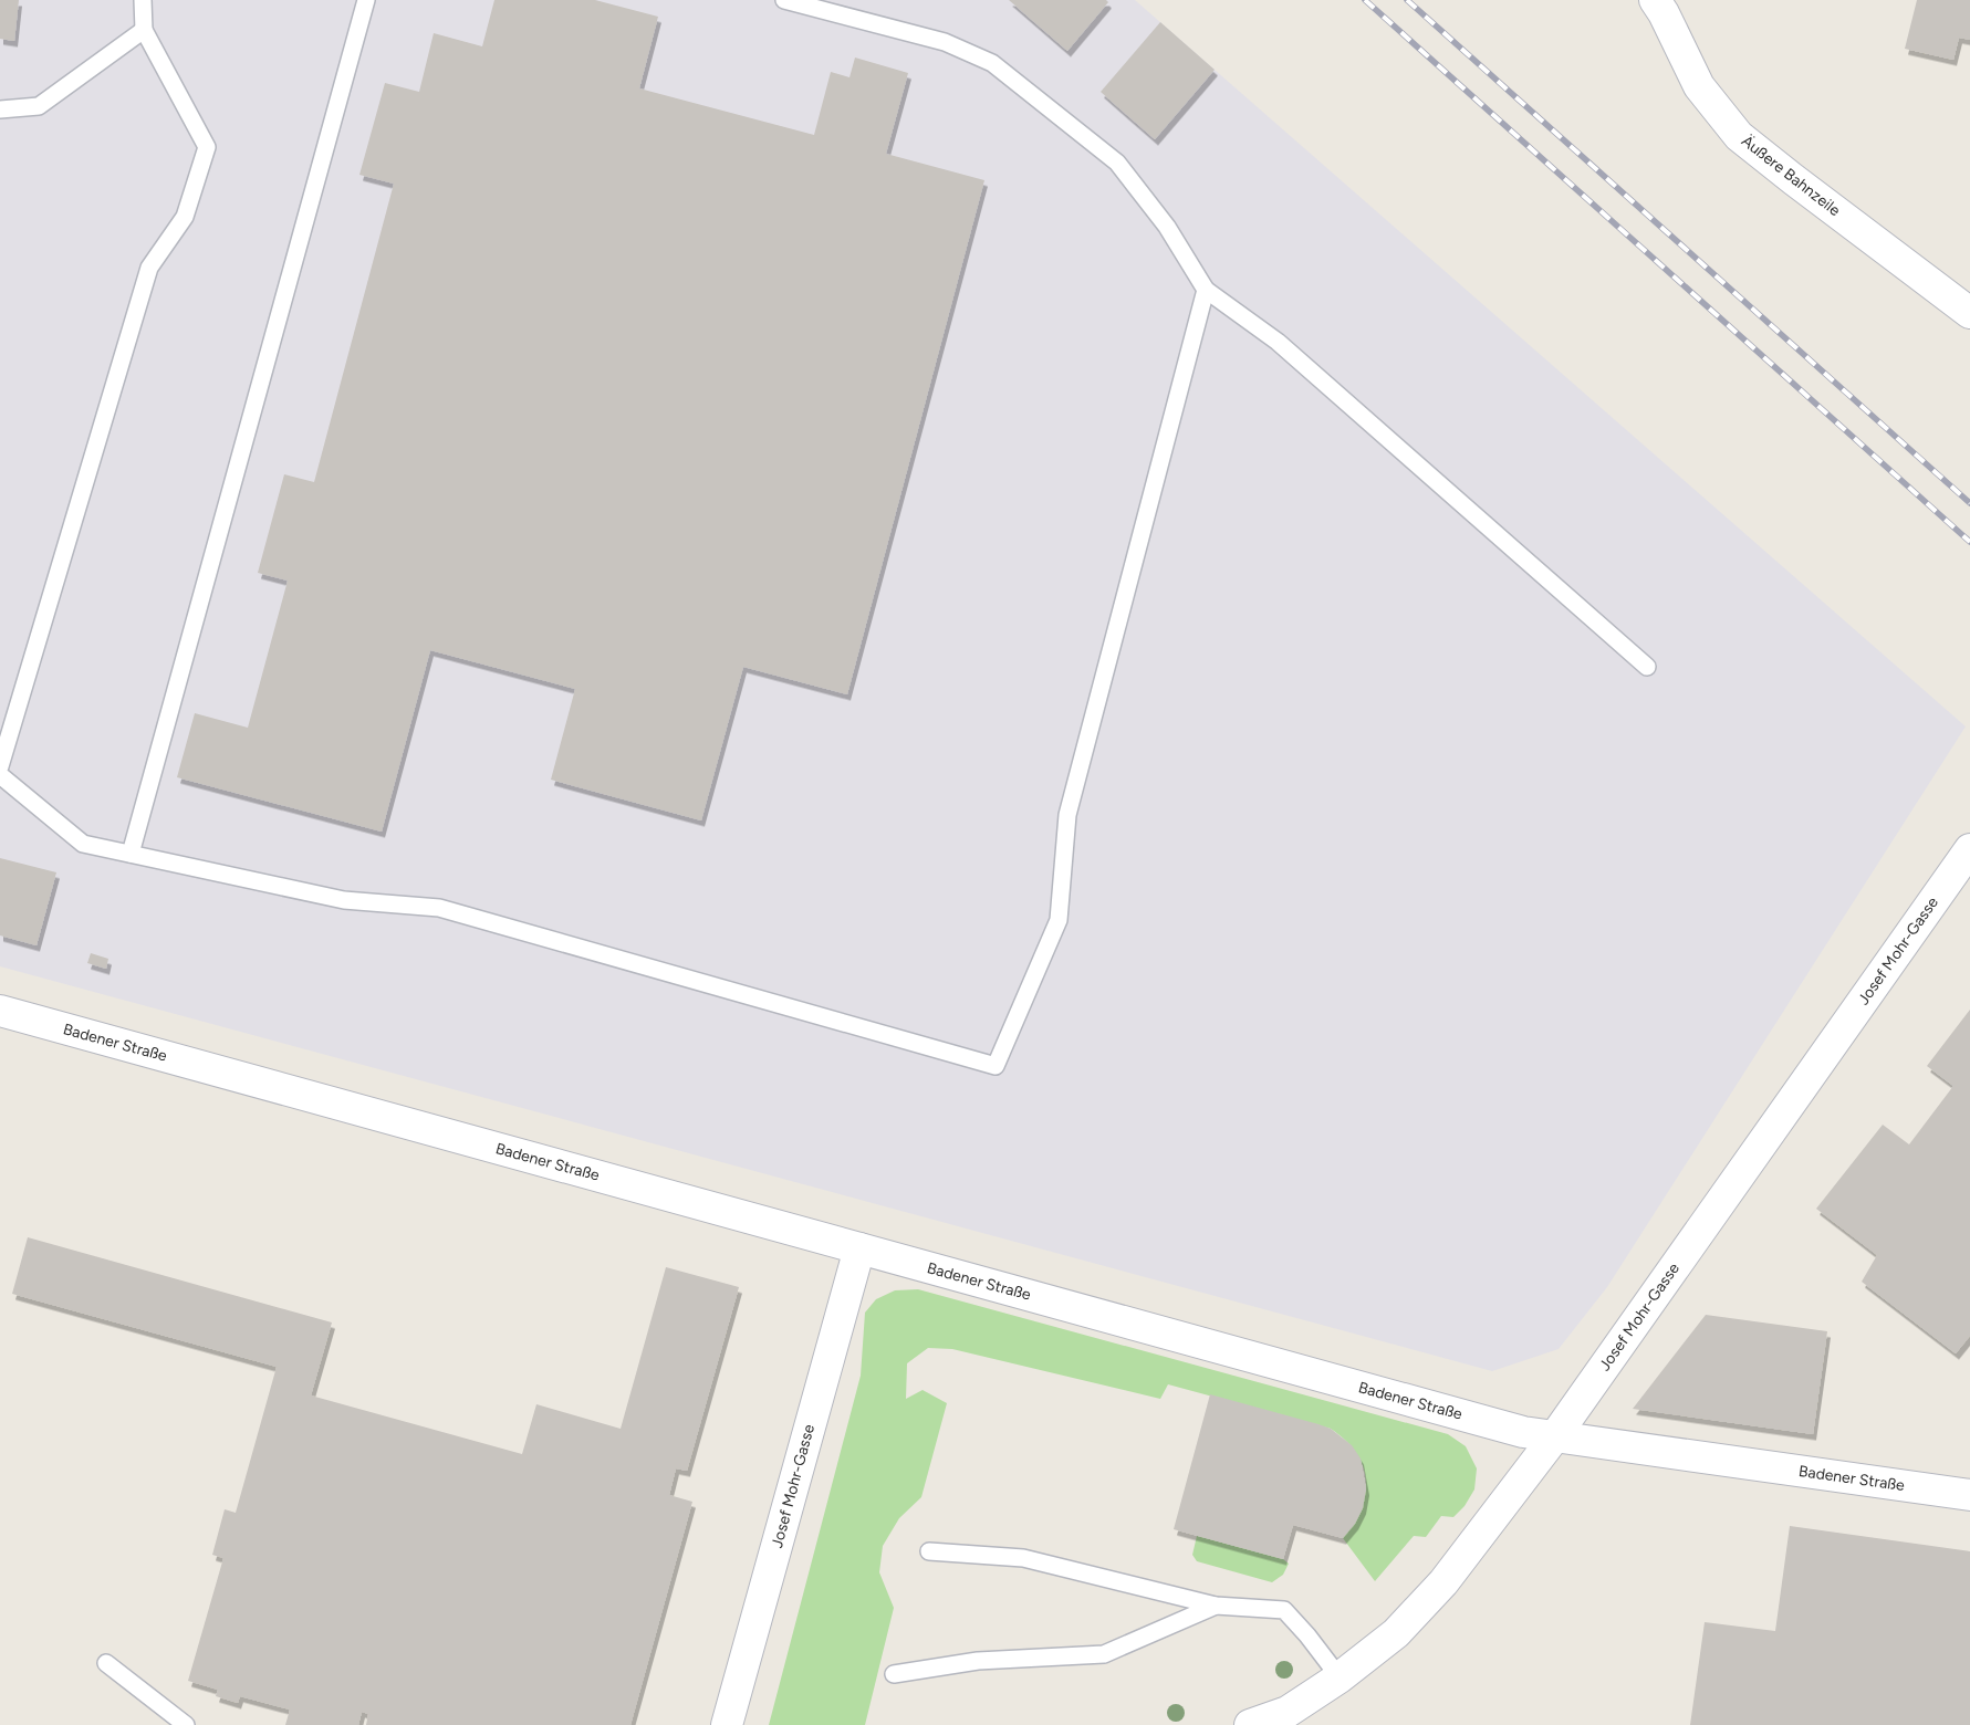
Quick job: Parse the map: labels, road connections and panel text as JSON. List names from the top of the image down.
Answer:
{
  "streets": {
    "street": ["Äußere Bahnzeile", "Josef Mohr-Gasse", "Badener Straße"]
  },
  "crossings": [
    ["Josef Mohr-Gasse", "Badener Straße"]
  ]
}
